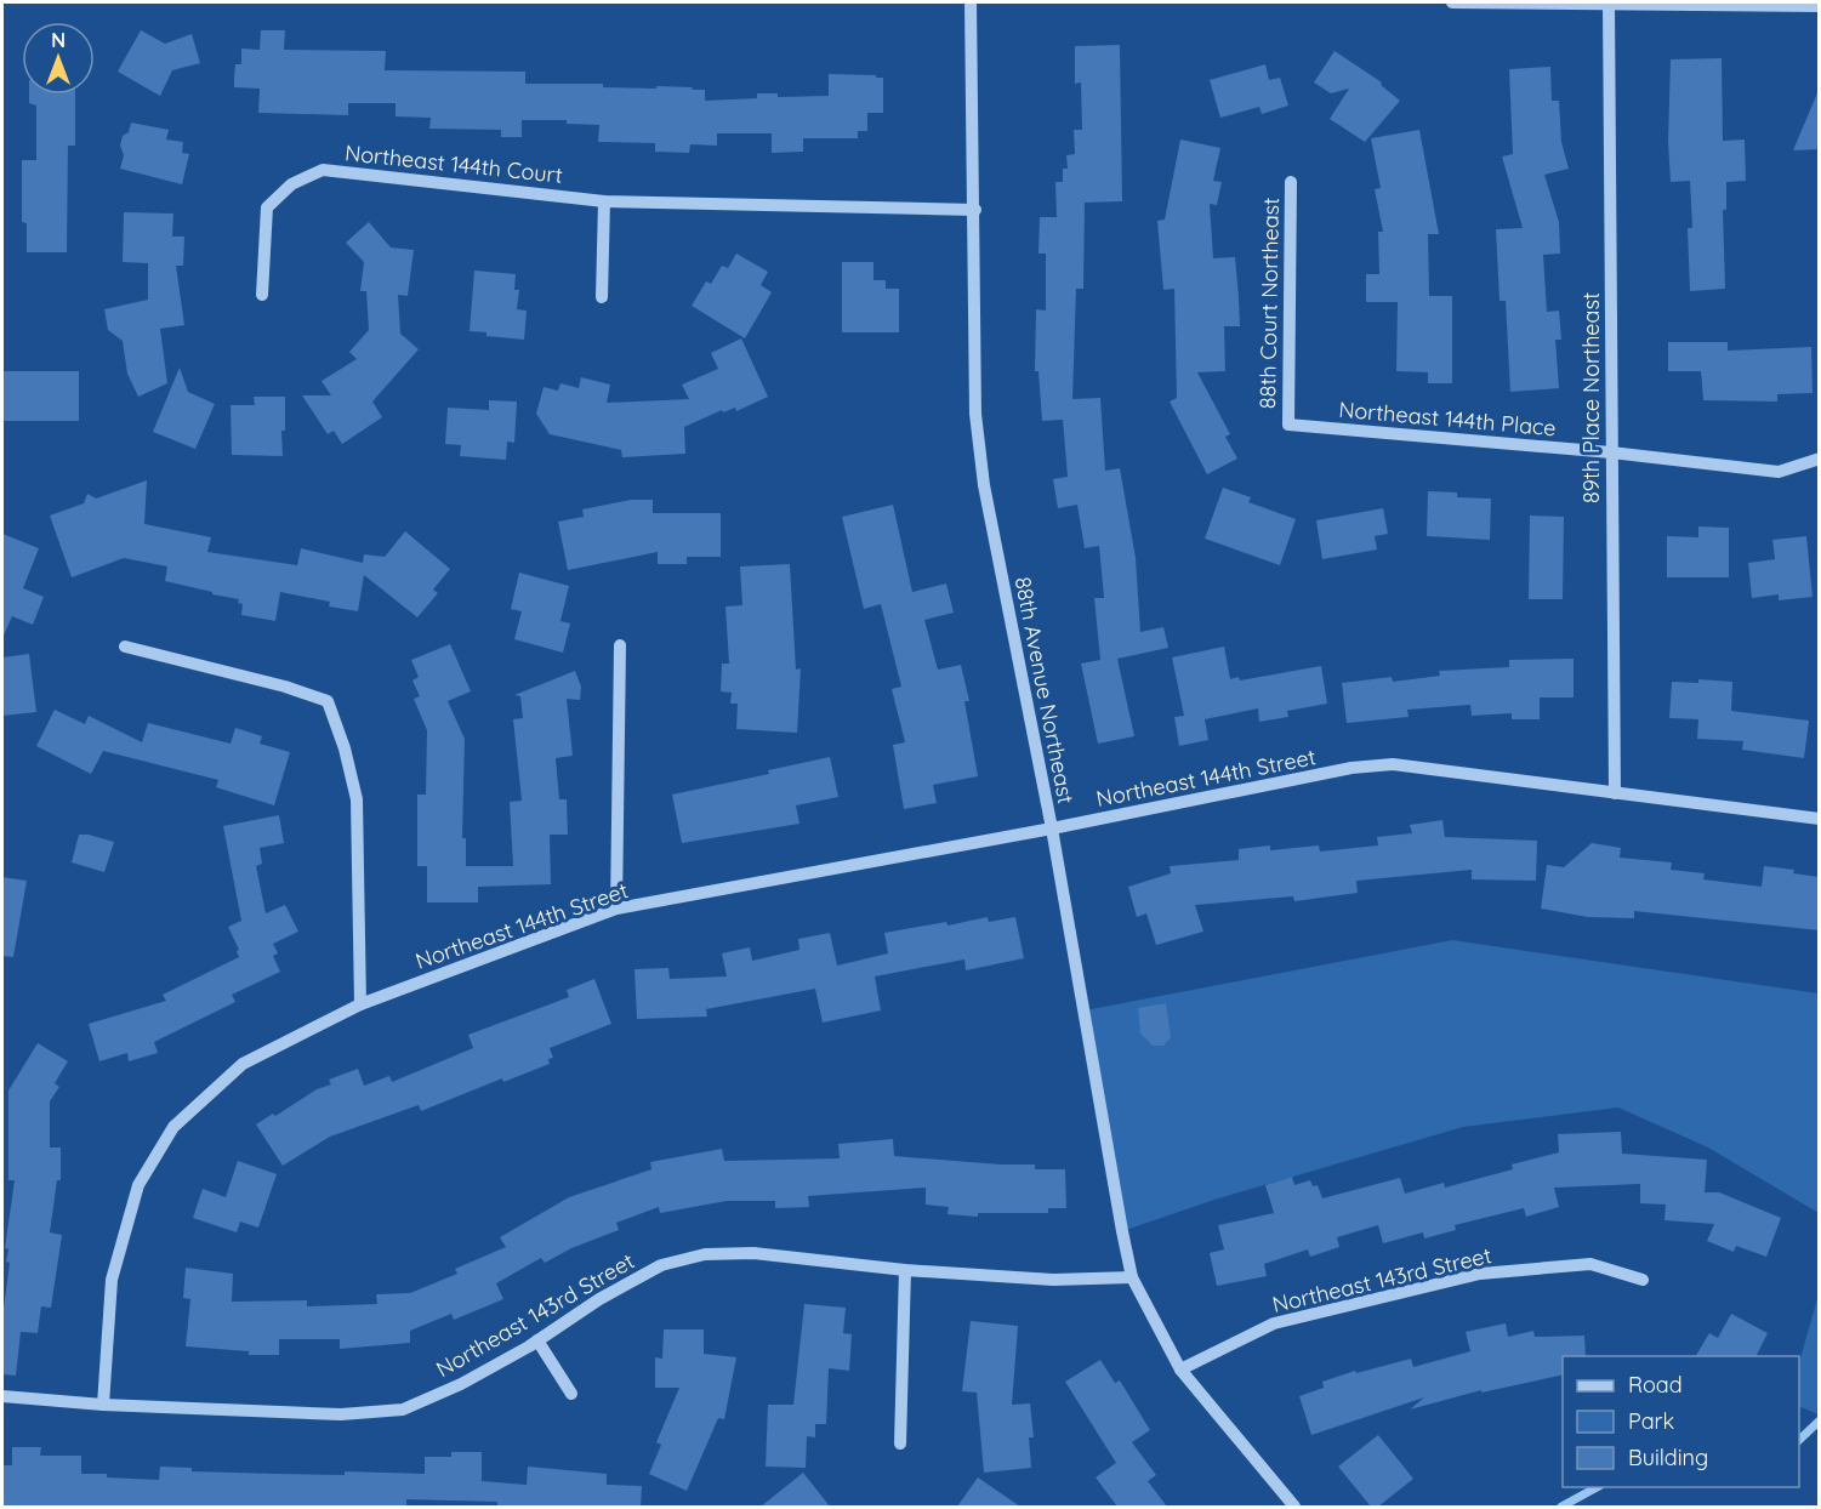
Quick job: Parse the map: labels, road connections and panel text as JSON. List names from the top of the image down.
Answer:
{
  "streets": {
    "street": [
      "Northeast 144th Court",
      "88th Court Northeast",
      "89th Place Northeast",
      "Northeast 144th Place",
      "88th Avenue Northeast",
      "Northeast 144th Street",
      "Northeast 143rd Street"
    ]
  },
  "crossings": [
    ["Northeast 144th Court", "88th Avenue Northeast"],
    ["88th Court Northeast", "Northeast 144th Place"],
    ["89th Place Northeast", "Northeast 144th Place"],
    ["89th Place Northeast", "Northeast 144th Street"],
    ["88th Avenue Northeast", "Northeast 144th Street"],
    ["88th Avenue Northeast", "Northeast 143rd Street"],
    ["Northeast 144th Street", "Northeast 143rd Street"]
  ],
  "legend": ["Road", "Park", "Building"],
  "north": "top"
}
